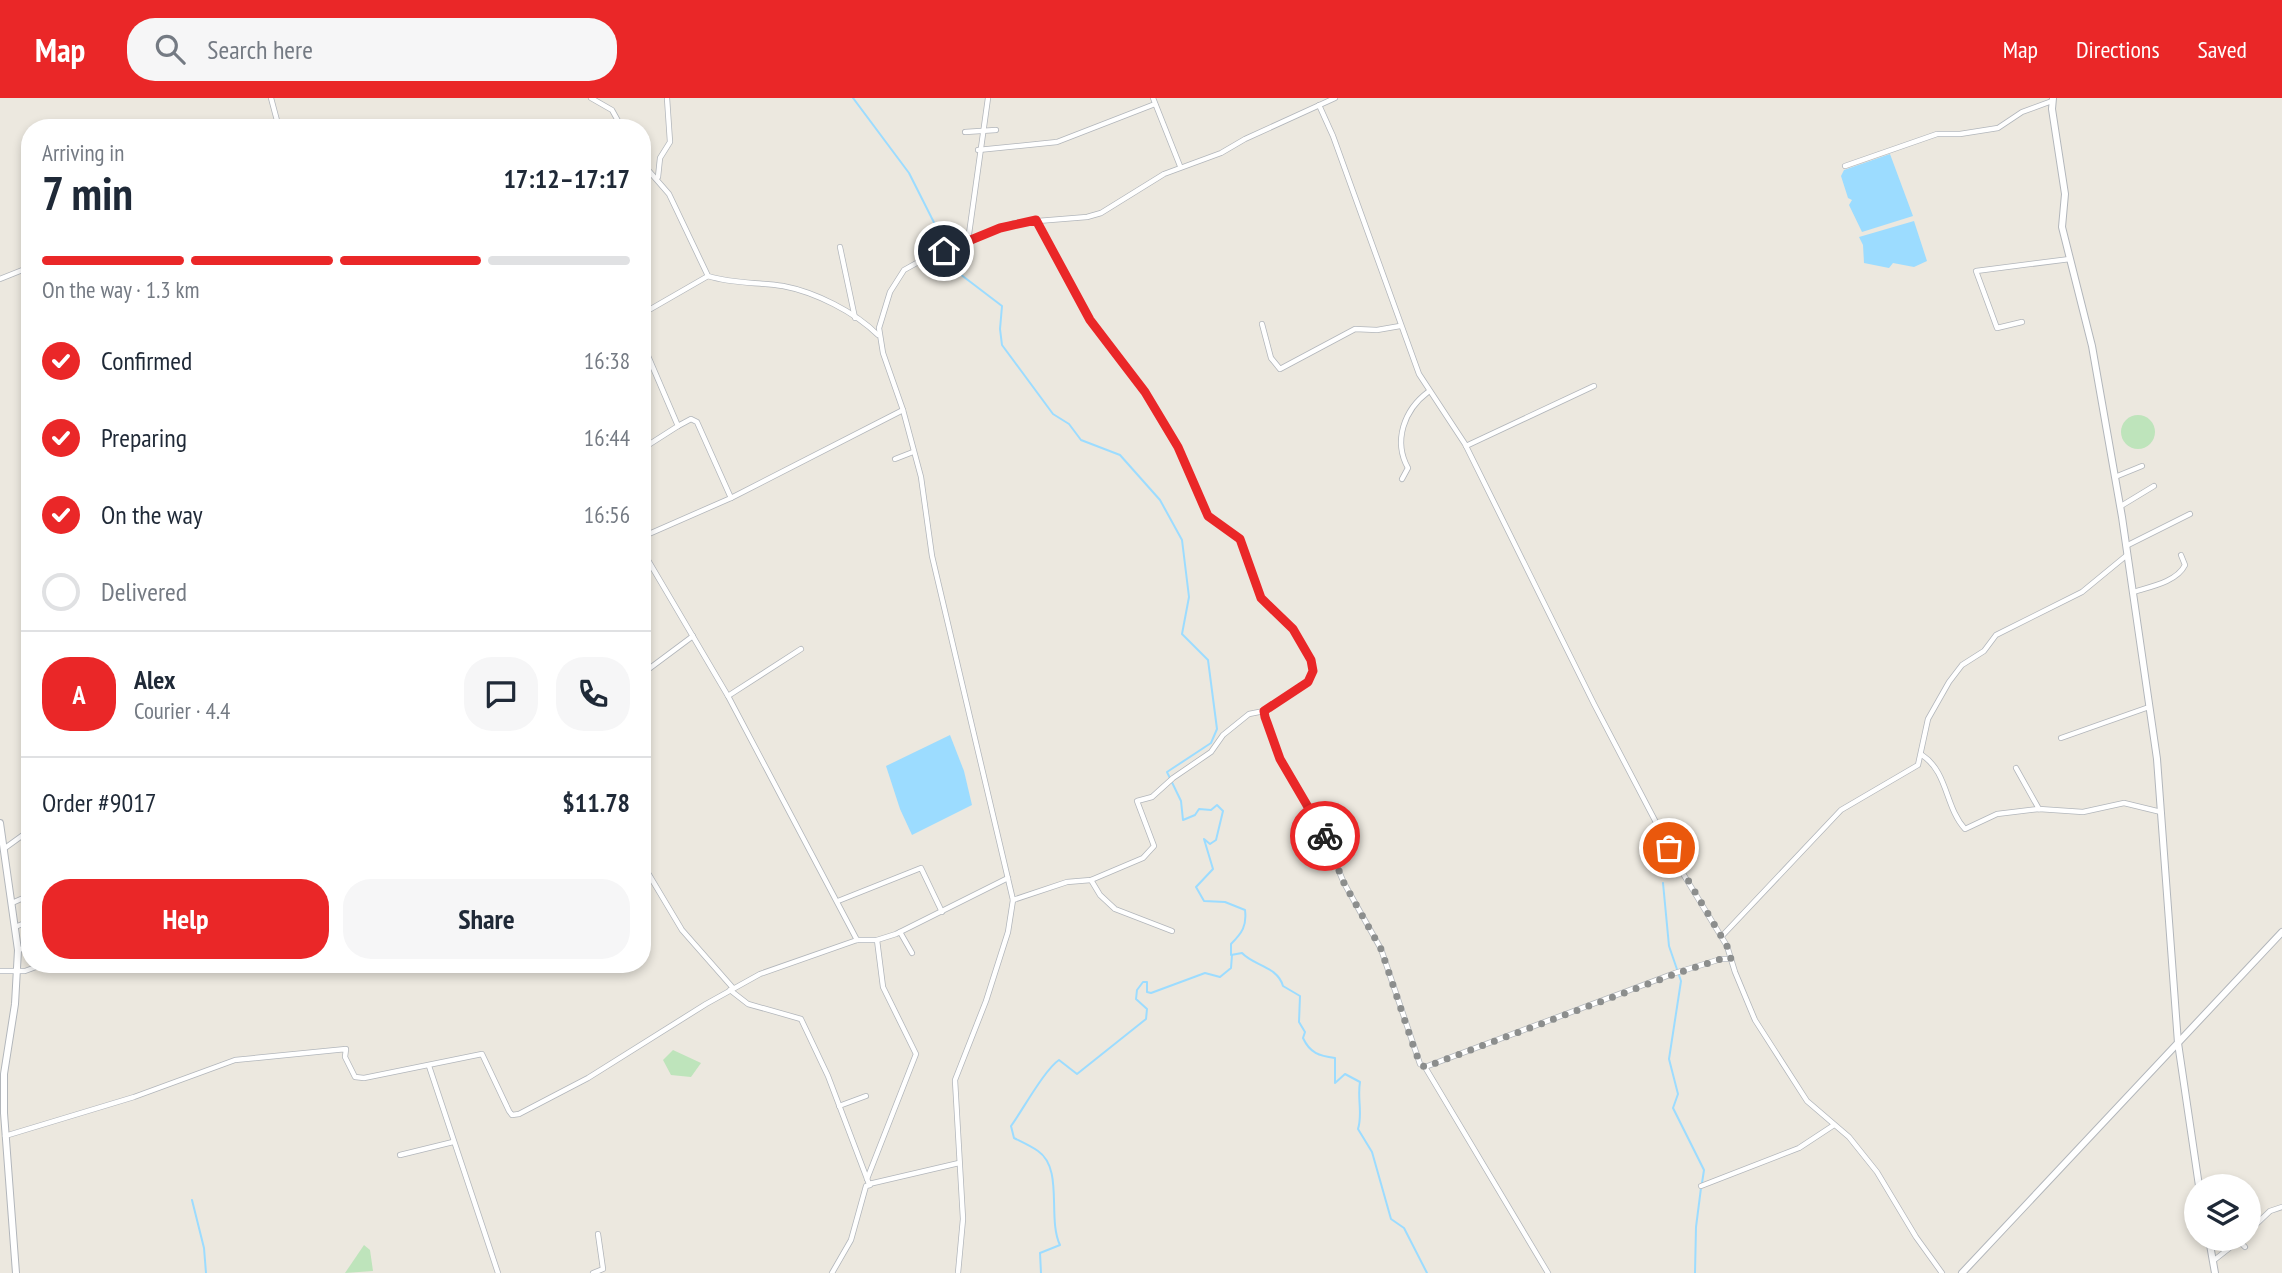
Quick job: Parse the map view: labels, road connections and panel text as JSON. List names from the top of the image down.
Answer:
{
  "page": {
    "header": "Map",
    "search": "Search here",
    "nav": ["Map", "Directions", "Saved"],
    "heading": ["7 min", "Arriving in", "17:12–17:17"],
    "panel": [
      "Alex",
      "Courier · 4.4",
      "Order #9017",
      "$11.78"
    ],
    "bar": "On the way · 1.3 km",
    "list": [
      ["Confirmed", "16:38"],
      ["Preparing", "16:44"],
      ["On the way", "16:56"],
      "Delivered"
    ],
    "round": "A",
    "buttons": ["Help", "Share"]
  }
}
